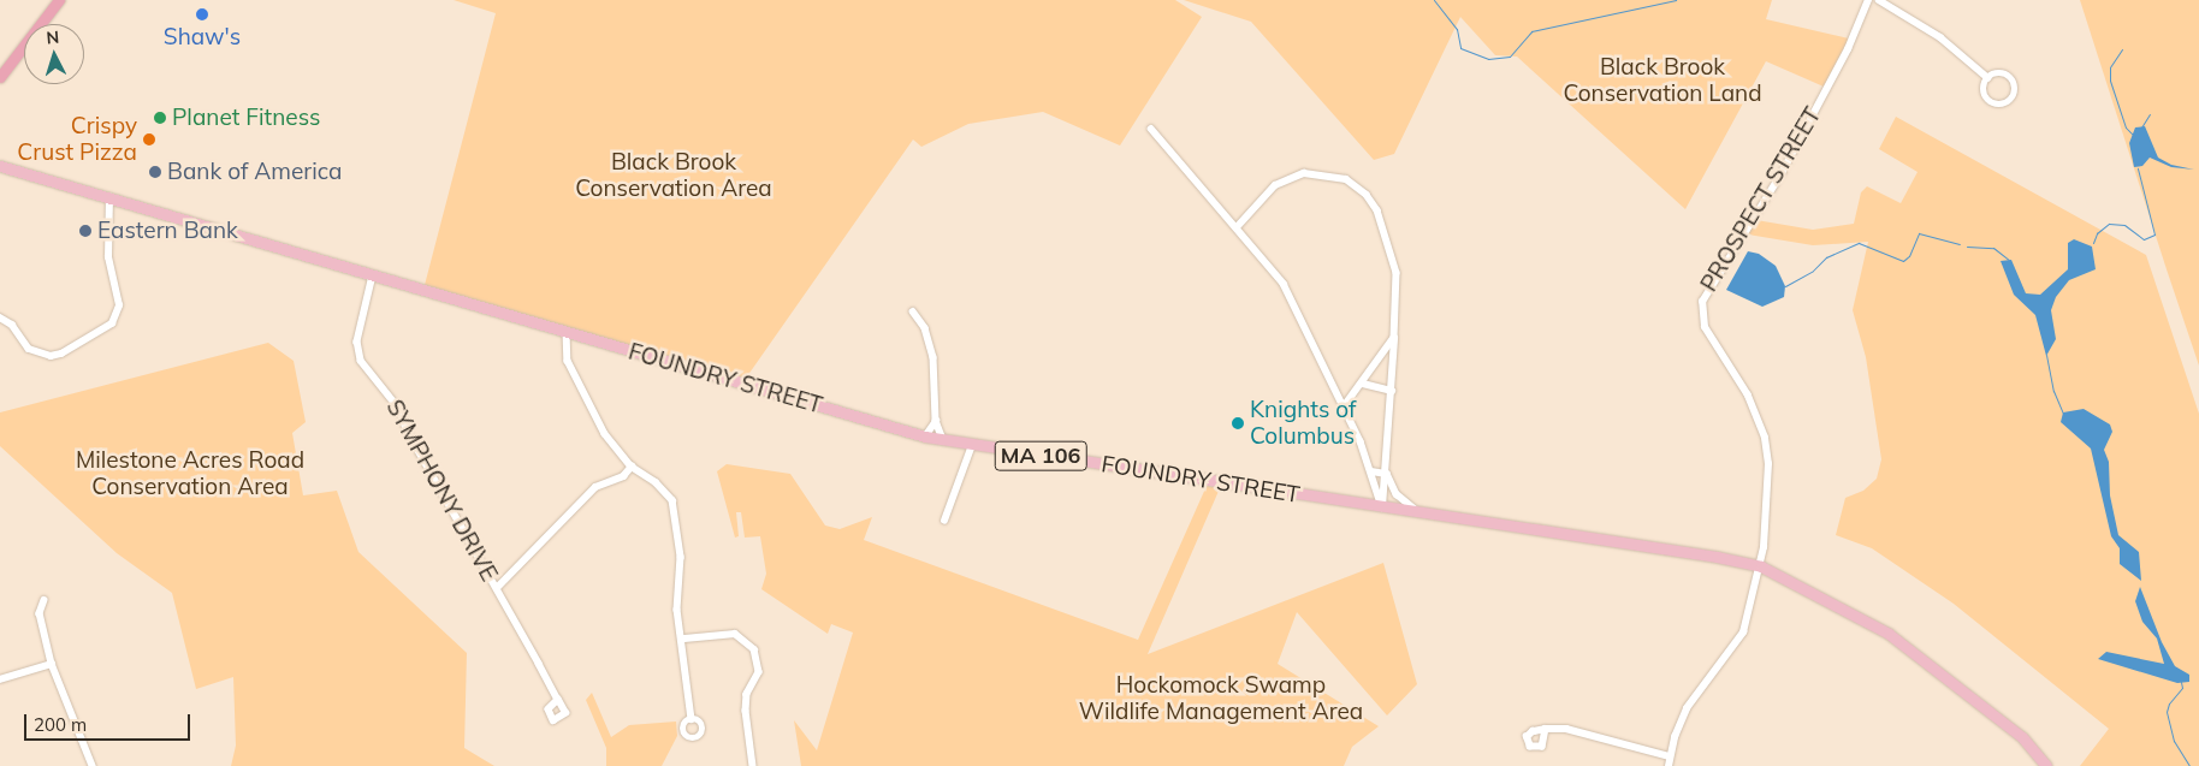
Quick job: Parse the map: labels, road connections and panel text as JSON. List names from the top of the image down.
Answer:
{
  "streets": {
    "main road": ["FOUNDRY STREET", "MA 106"],
    "street": ["PROSPECT STREET", "SYMPHONY DRIVE"]
  },
  "crossings": [
    ["PROSPECT STREET", "FOUNDRY STREET"],
    ["FOUNDRY STREET", "SYMPHONY DRIVE"]
  ],
  "parks": [
    "Black Brook Conservation Land",
    "Black Brook Conservation Area",
    "Milestone Acres Road Conservation Area",
    "Hockomock Swamp Wildlife Management Area"
  ],
  "places": [
    "Shaw's",
    "Planet Fitness",
    "Crispy Crust Pizza",
    "Bank of America",
    "Eastern Bank",
    "Knights of Columbus"
  ],
  "scale_bar": "200 m",
  "north": "top"
}
